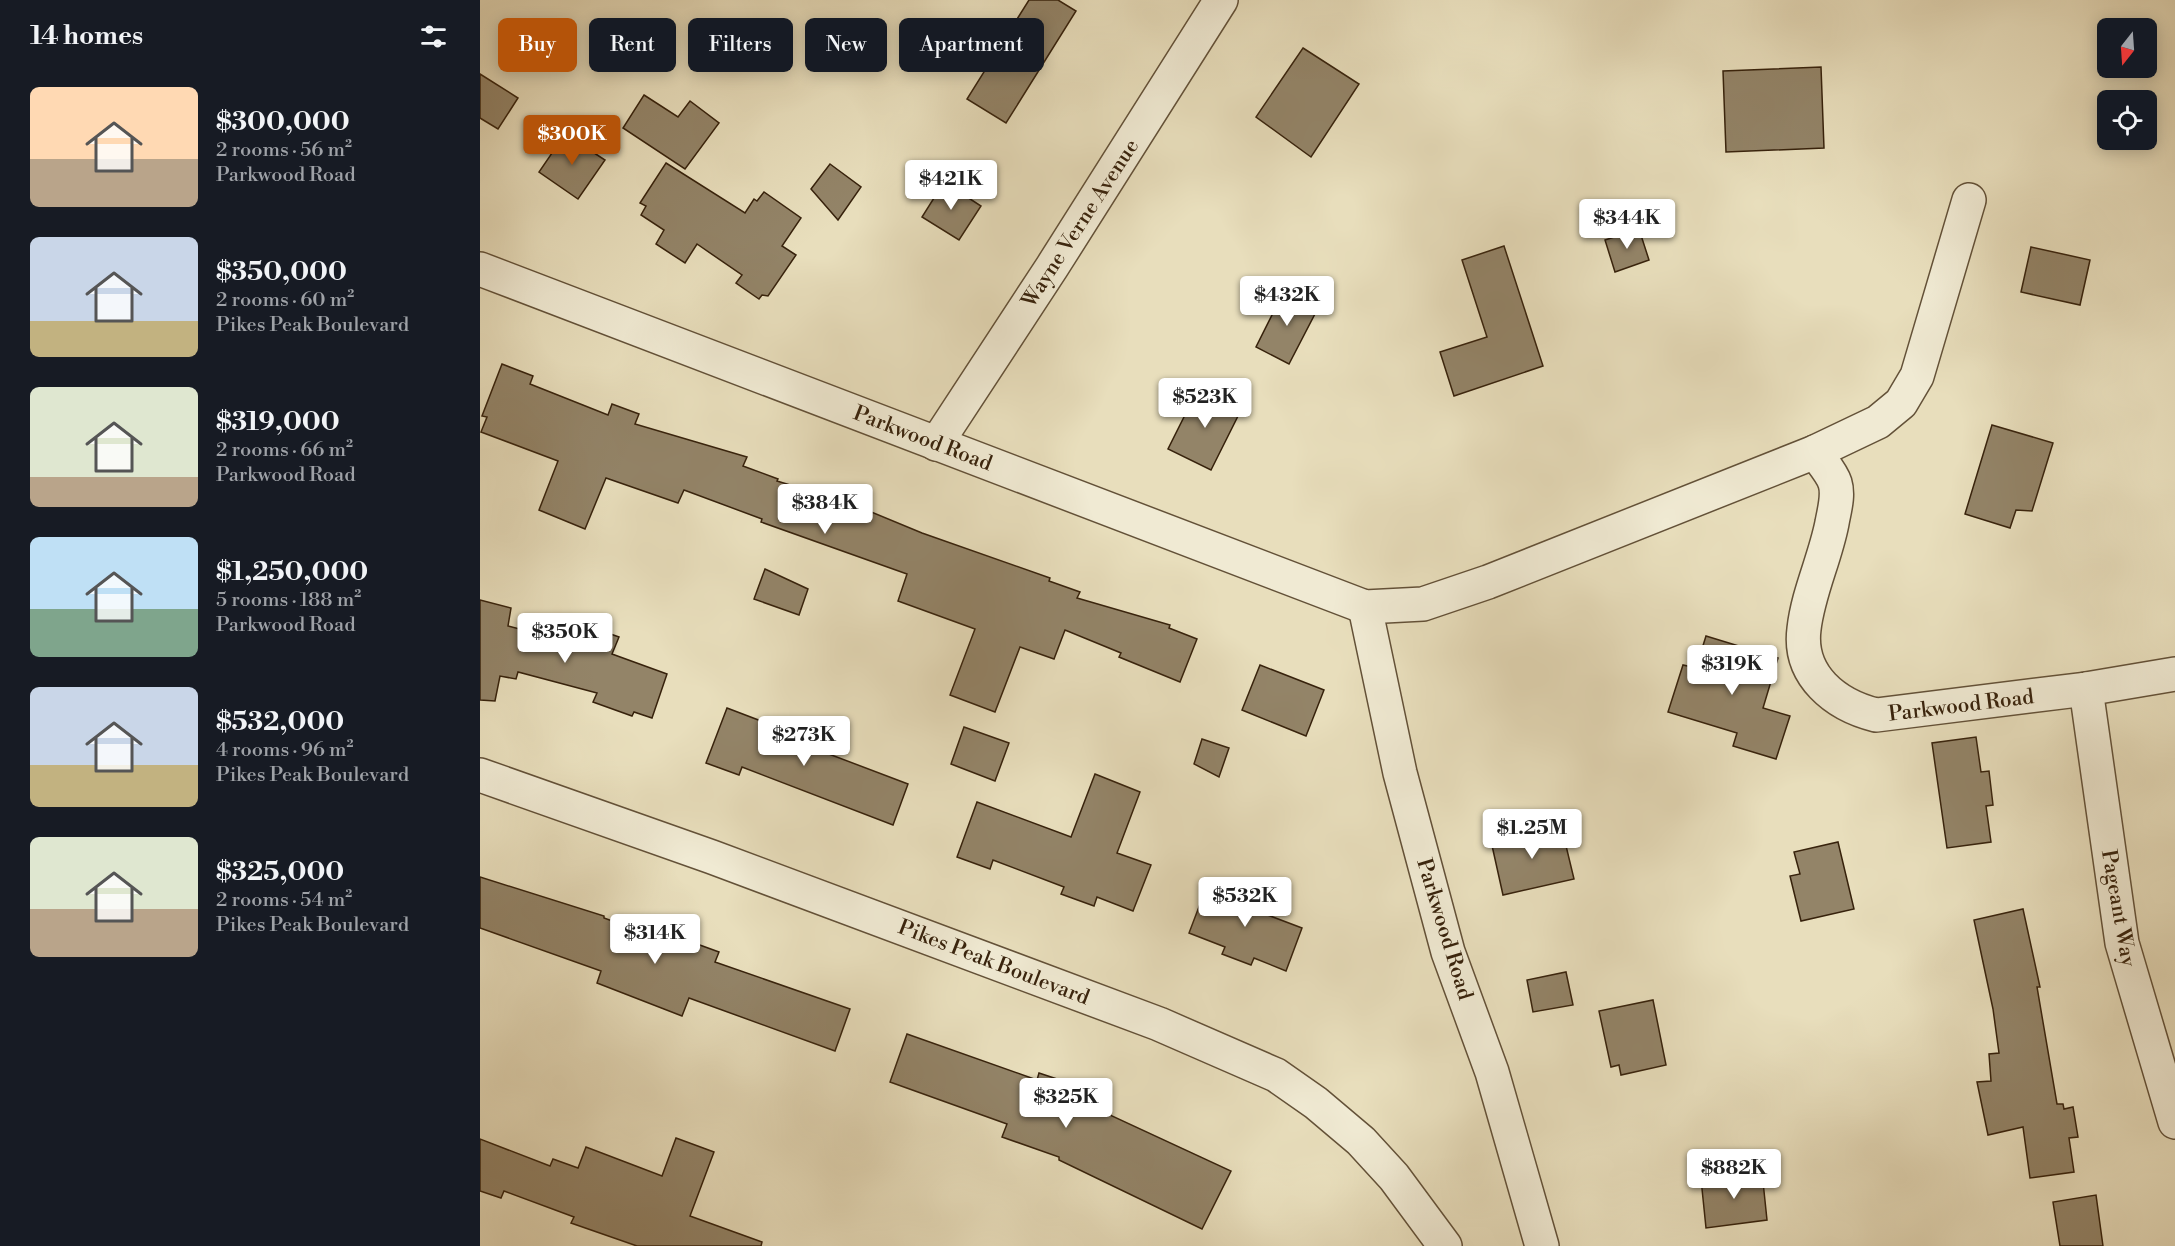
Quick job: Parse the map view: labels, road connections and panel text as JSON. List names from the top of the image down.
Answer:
{
  "streets": {
    "street": [
      "Wayne Verne Avenue",
      "Parkwood Road",
      "Pageant Way",
      "Pikes Peak Boulevard"
    ]
  },
  "crossings": [
    ["Wayne Verne Avenue", "Parkwood Road"],
    ["Parkwood Road", "Pageant Way"]
  ],
  "north": "bottom",
  "page": {
    "heading": "14 homes",
    "chip": [
      "Buy",
      "Rent",
      "Filters",
      "New",
      "Apartment"
    ],
    "list": [
      {
        "name": "$300,000",
        "note": "2 rooms · 56 m² · Parkwood Road"
      },
      {
        "name": "$350,000",
        "note": "2 rooms · 60 m² · Pikes Peak Boulevard"
      },
      {
        "name": "$319,000",
        "note": "2 rooms · 66 m² · Parkwood Road"
      },
      {
        "name": "$1,250,000",
        "note": "5 rooms · 188 m² · Parkwood Road"
      },
      {
        "name": "$532,000",
        "note": "4 rooms · 96 m² · Pikes Peak Boulevard"
      },
      {
        "name": "$325,000",
        "note": "2 rooms · 54 m² · Pikes Peak Boulevard"
      }
    ],
    "price": [
      "$300K",
      "$421K",
      "$344K",
      "$432K",
      "$523K",
      "$384K",
      "$350K",
      "$319K",
      "$273K",
      "$1.25M",
      "$532K",
      "$314K",
      "$325K",
      "$882K"
    ]
  }
}
